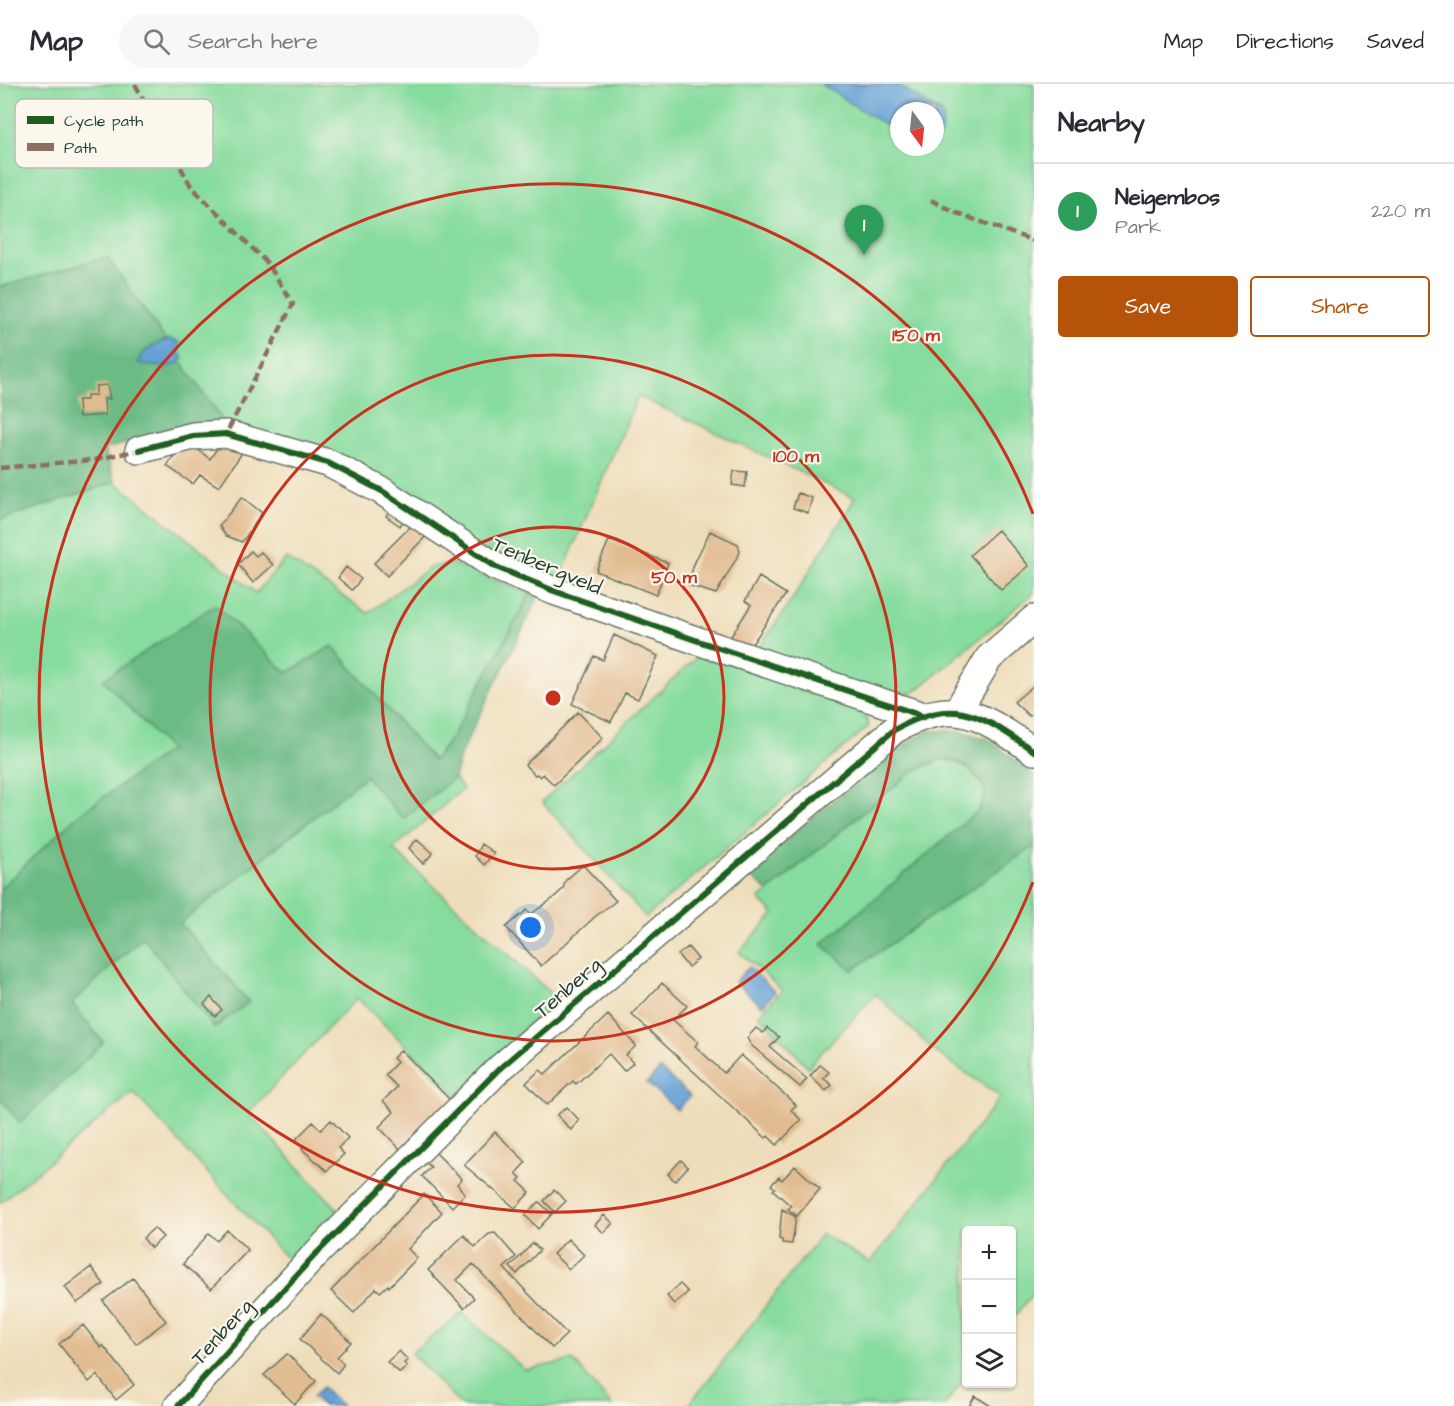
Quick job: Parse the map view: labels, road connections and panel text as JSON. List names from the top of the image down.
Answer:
{
  "streets": {
    "street": ["Tenbergveld", "Tenberg"]
  },
  "crossings": [
    ["Tenbergveld", "Tenberg"]
  ],
  "legend": ["Cycle path", "Path"],
  "north": "bottom",
  "page": {
    "header": "Map",
    "search": "Search here",
    "nav": ["Map", "Directions", "Saved"],
    "heading": "Nearby",
    "list": [
      {
        "mark": "1",
        "name": "Neigembos",
        "note": "Park",
        "value": "220 m"
      }
    ],
    "pins": "1",
    "buttons": ["Save", "Share"],
    "map_buttons": ["+", "−"]
  },
  "rings": ["150 m", "100 m", "50 m"]
}
